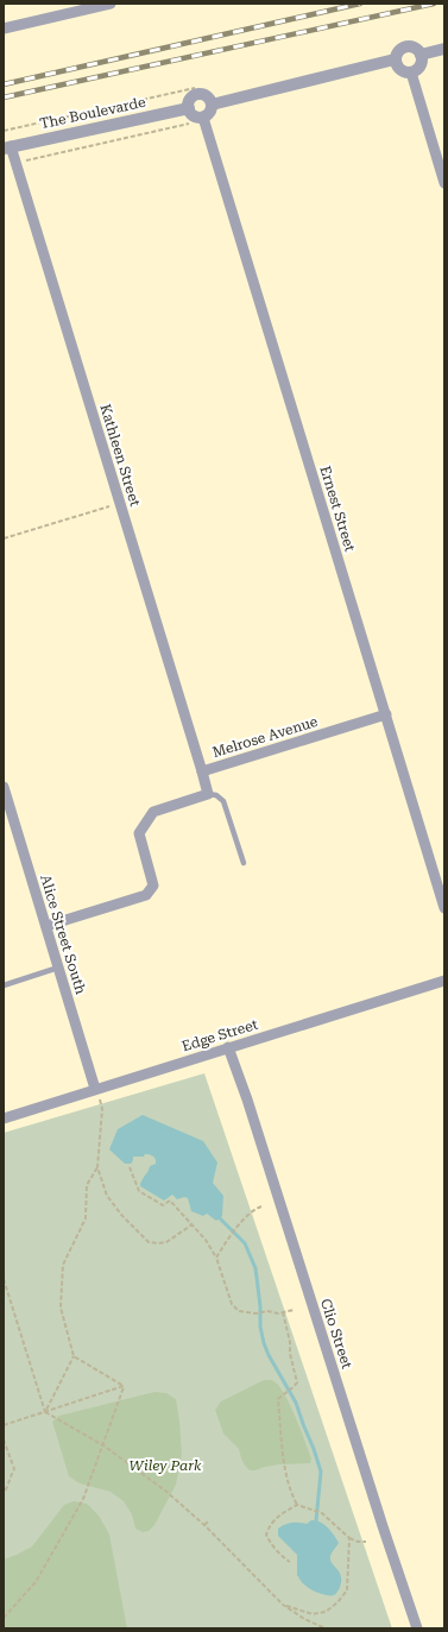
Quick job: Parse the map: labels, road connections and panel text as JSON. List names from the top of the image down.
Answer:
{
  "streets": {
    "street": [
      "The Boulevarde",
      "Kathleen Street",
      "Ernest Street",
      "Melrose Avenue",
      "Alice Street South",
      "Edge Street",
      "Clio Street"
    ]
  },
  "crossings": [
    ["The Boulevarde", "Kathleen Street"],
    ["The Boulevarde", "Ernest Street"],
    ["Kathleen Street", "Melrose Avenue"],
    ["Ernest Street", "Melrose Avenue"],
    ["Alice Street South", "Edge Street"],
    ["Edge Street", "Clio Street"]
  ],
  "parks": ["Wiley Park"]
}
